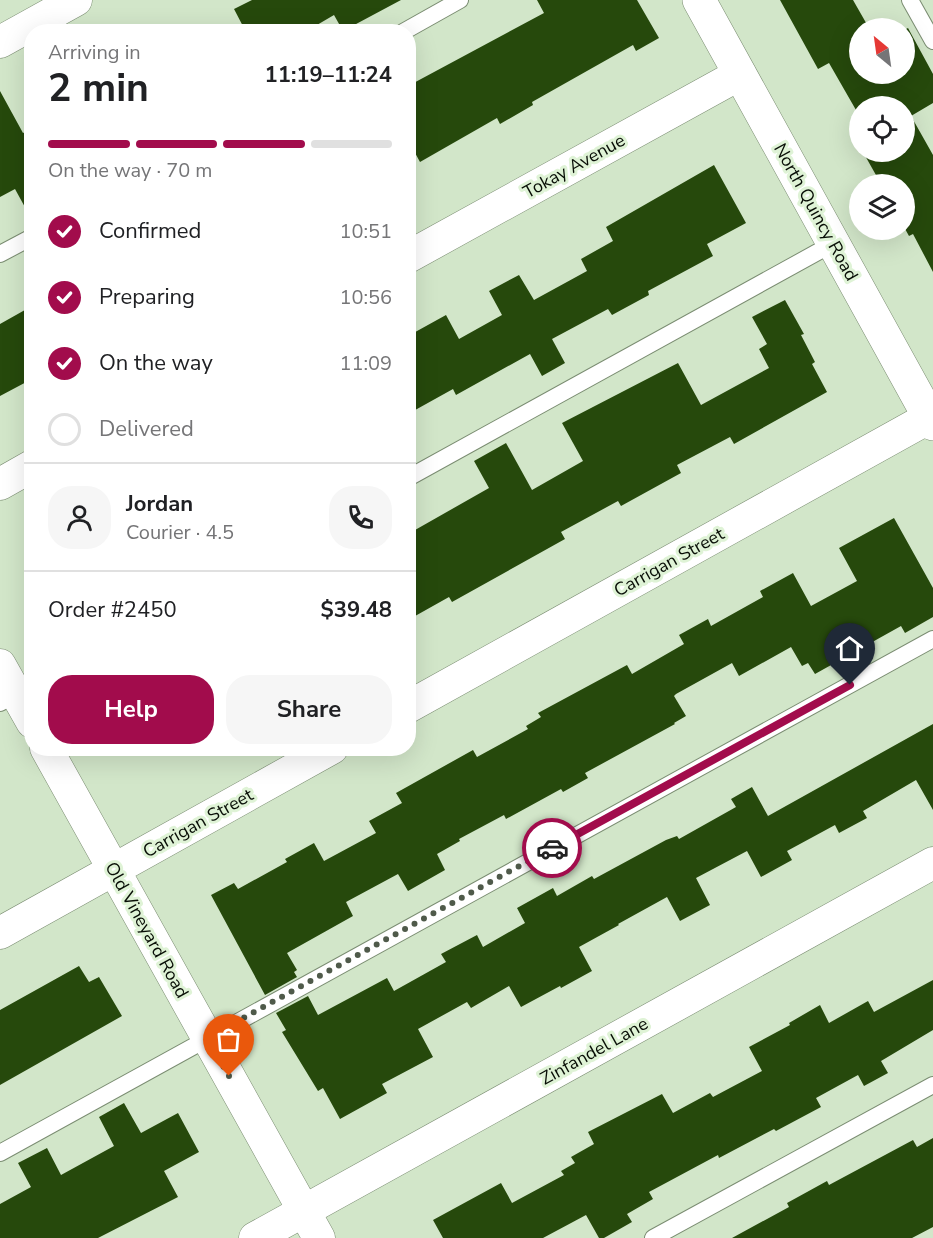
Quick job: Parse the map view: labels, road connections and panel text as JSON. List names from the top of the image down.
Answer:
{
  "streets": {
    "street": [
      "Tokay Avenue",
      "North Quincy Road",
      "Carrigan Street",
      "Old Vineyard Road",
      "Zinfandel Lane"
    ]
  },
  "crossings": [
    ["Tokay Avenue", "North Quincy Road"],
    ["North Quincy Road", "Carrigan Street"],
    ["Carrigan Street", "Old Vineyard Road"],
    ["Old Vineyard Road", "Zinfandel Lane"]
  ],
  "north": "top left",
  "page": {
    "heading": ["2 min", "Arriving in", "11:19–11:24"],
    "panel": [
      "Jordan",
      "Courier · 4.5",
      "Order #2450",
      "$39.48"
    ],
    "bar": "On the way · 70 m",
    "list": [
      ["Confirmed", "10:51"],
      ["Preparing", "10:56"],
      ["On the way", "11:09"],
      "Delivered"
    ],
    "buttons": ["Help", "Share"]
  }
}
